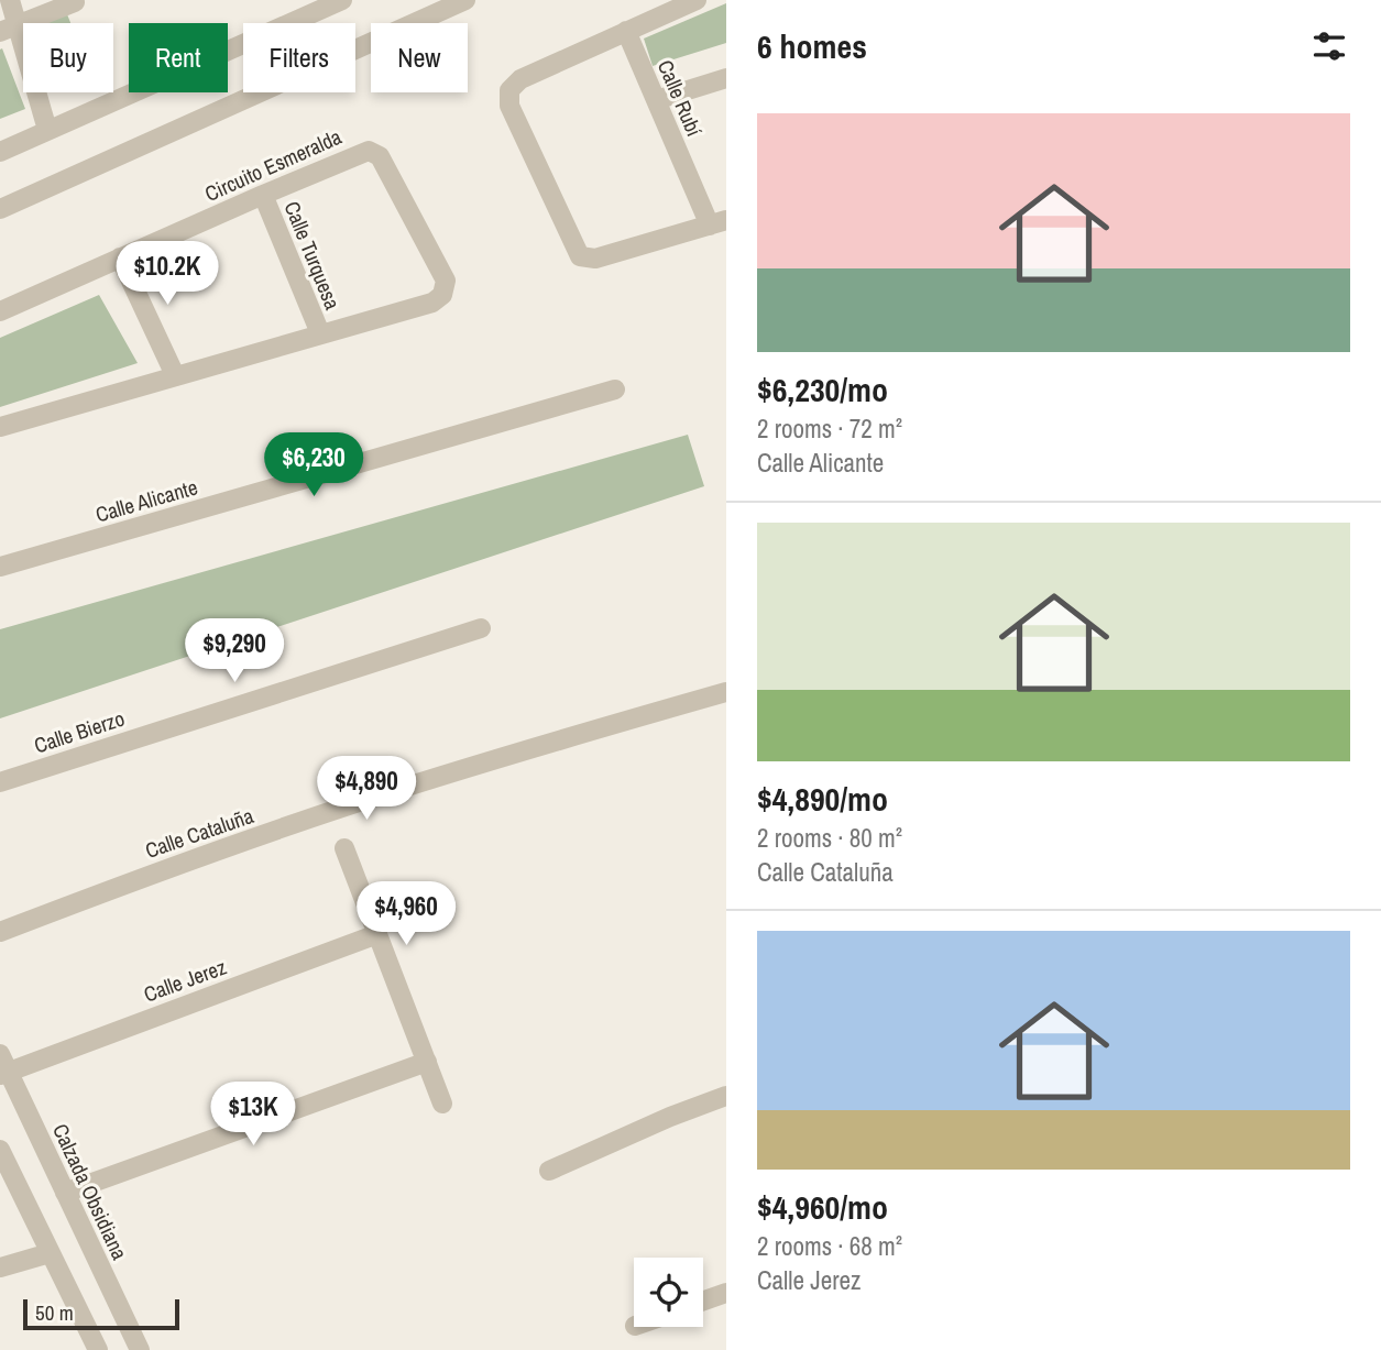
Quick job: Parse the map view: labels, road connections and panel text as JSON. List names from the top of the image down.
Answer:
{
  "streets": {
    "street": [
      "Calle Rubí",
      "Circuito Esmeralda",
      "Calle Turquesa",
      "Calle Alicante",
      "Calle Bierzo",
      "Calle Cataluña",
      "Calle Jerez",
      "Calzada Obsidiana"
    ]
  },
  "crossings": [
    ["Circuito Esmeralda", "Calle Turquesa"],
    ["Calle Jerez", "Calzada Obsidiana"]
  ],
  "scale_bar": "50 m",
  "page": {
    "heading": "6 homes",
    "chip": [
      "Buy",
      "Rent",
      "Filters",
      "New"
    ],
    "list": [
      {
        "name": "$6,230/mo",
        "note": "2 rooms · 72 m² · Calle Alicante"
      },
      {
        "name": "$4,890/mo",
        "note": "2 rooms · 80 m² · Calle Cataluña"
      },
      {
        "name": "$4,960/mo",
        "note": "2 rooms · 68 m² · Calle Jerez"
      }
    ],
    "price": [
      "$10.2K",
      "$6,230",
      "$9,290",
      "$4,890",
      "$4,960",
      "$13K"
    ],
    "scale": "50 m"
  }
}
